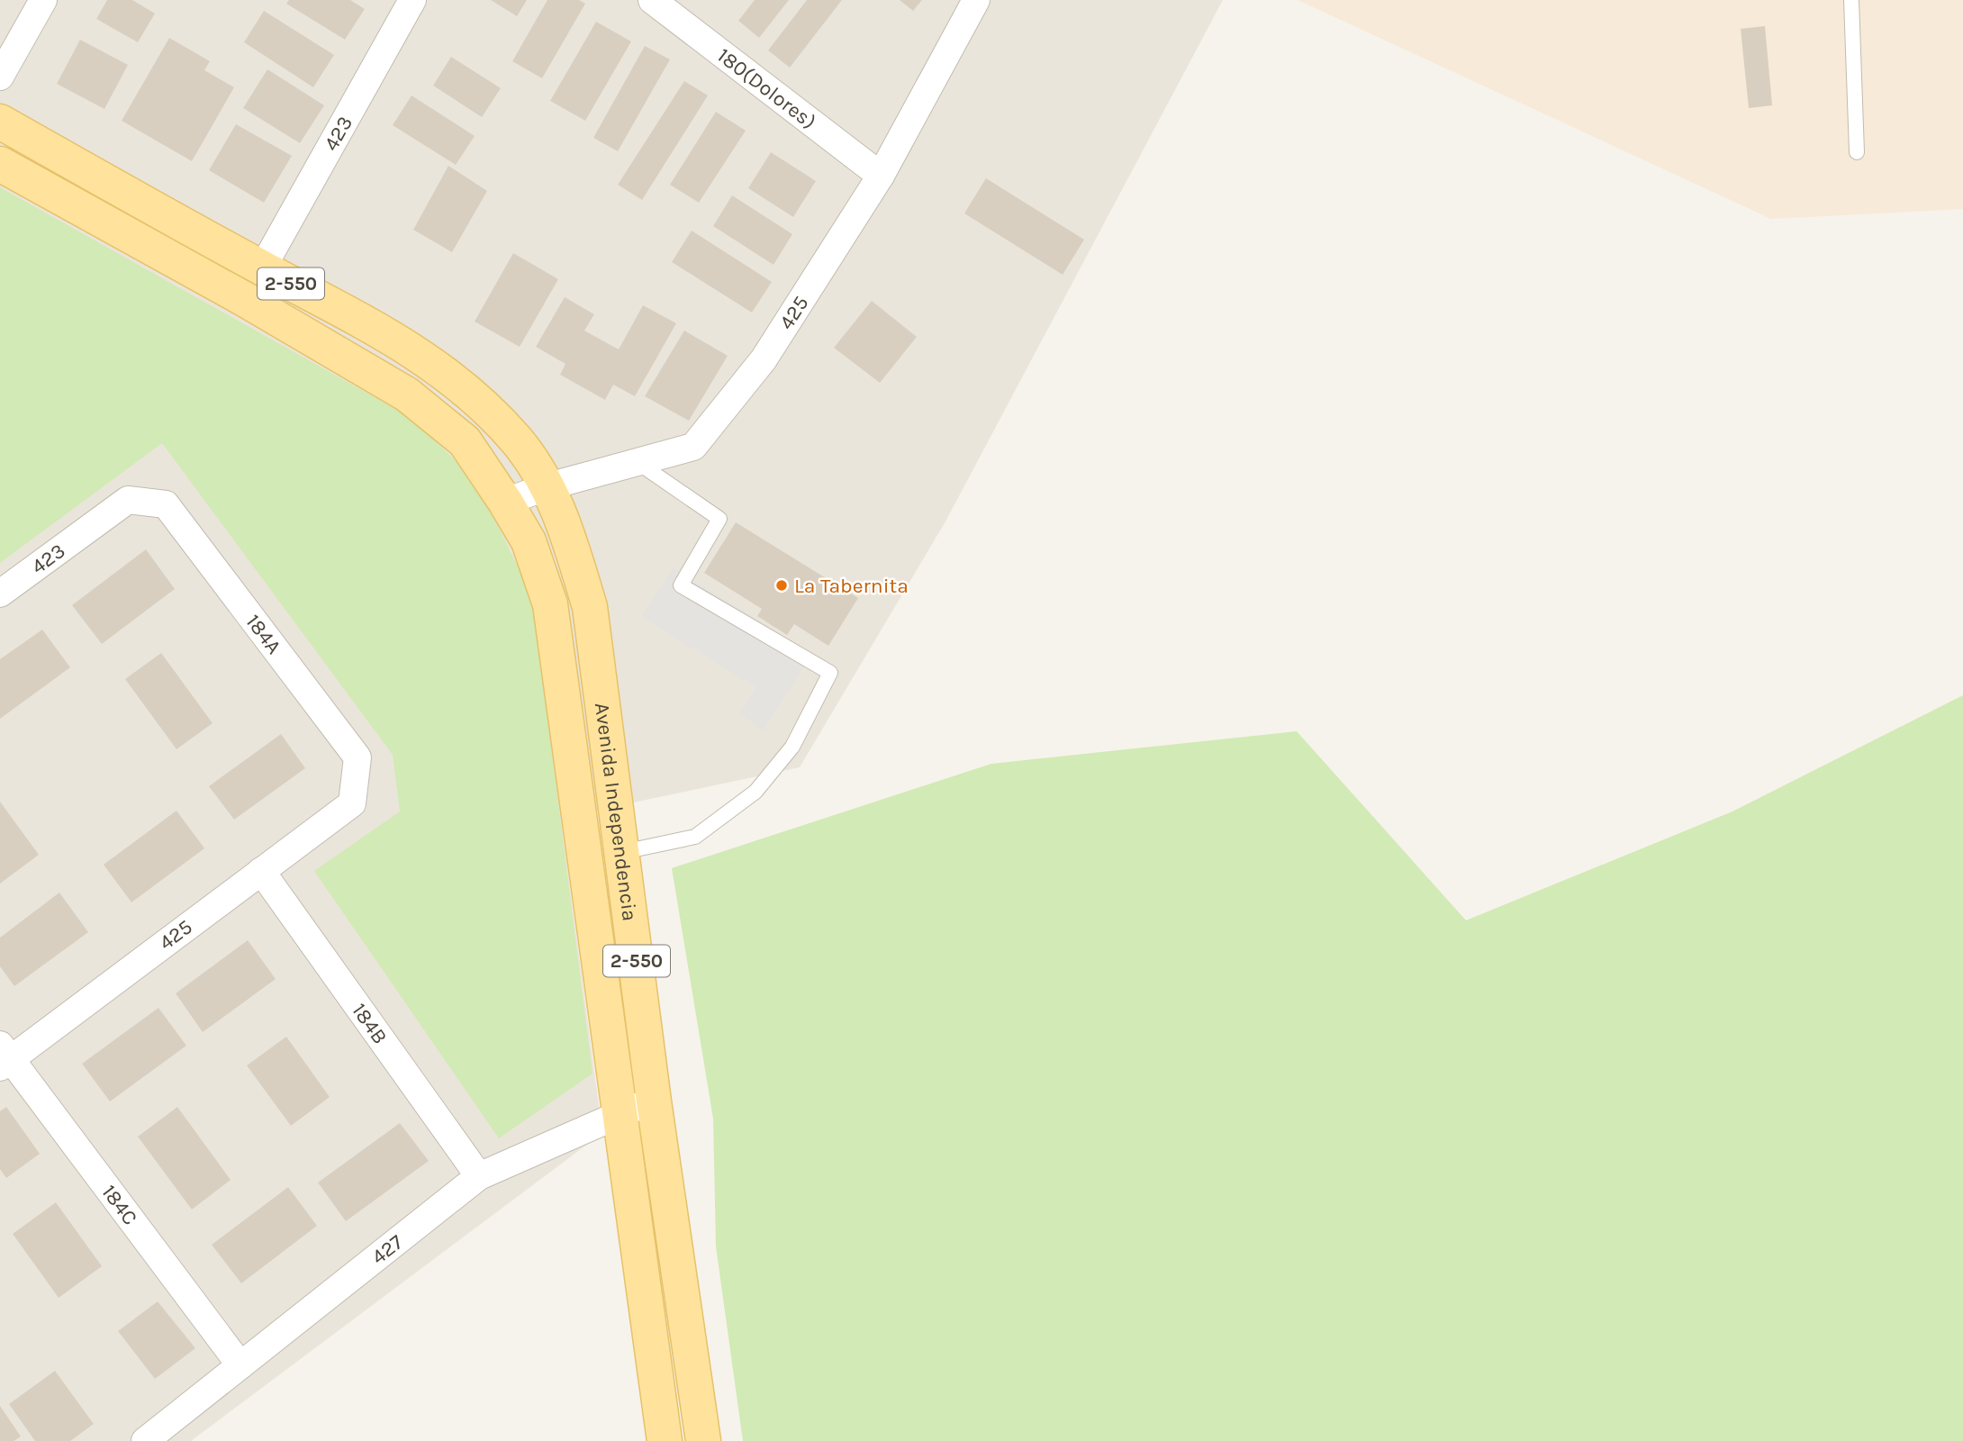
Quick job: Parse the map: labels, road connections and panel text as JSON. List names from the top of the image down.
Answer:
{
  "streets": {
    "main road": ["2-550", "Avenida Independencia"],
    "street": [
      "180(Dolores)",
      "423",
      "425",
      "184A",
      "184B",
      "184C",
      "427"
    ]
  },
  "crossings": [
    ["180(Dolores)", "425"],
    ["423", "2-550"],
    ["423", "184A"],
    ["2-550", "425"],
    ["2-550", "Avenida Independencia"],
    ["425", "184A"],
    ["425", "Avenida Independencia"],
    ["425", "184B"],
    ["425", "184C"],
    ["Avenida Independencia", "427"],
    ["184B", "427"],
    ["184C", "427"]
  ],
  "places": ["La Tabernita"]
}
